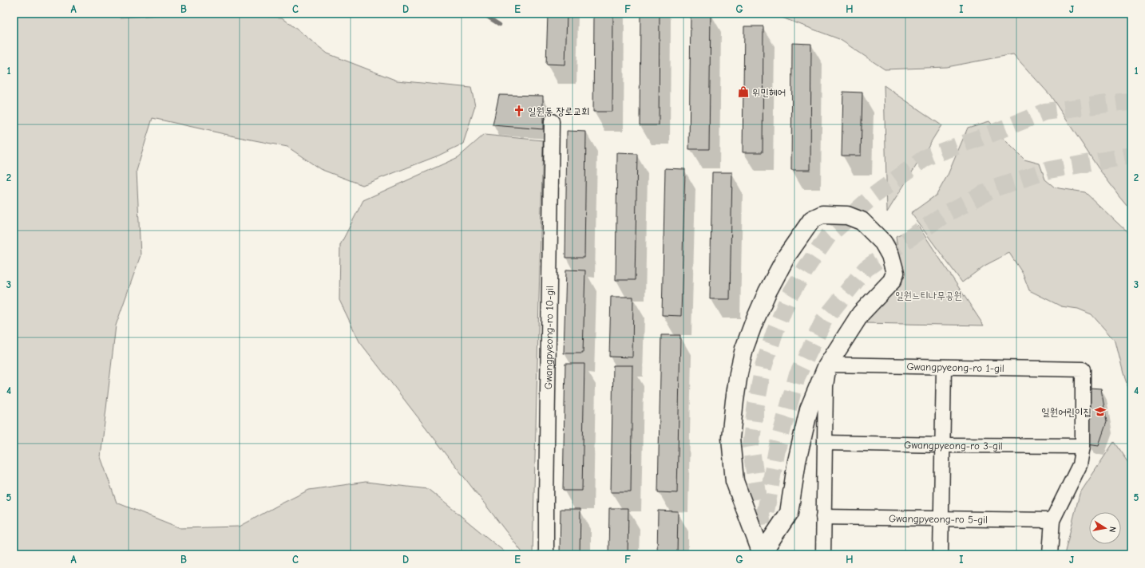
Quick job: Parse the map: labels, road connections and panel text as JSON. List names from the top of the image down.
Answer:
{
  "streets": {
    "street": [
      "Gwangpyeong-ro 10-gil",
      "Gwangpyeong-ro 1-gil",
      "Gwangpyeong-ro 3-gil",
      "Gwangpyeong-ro 5-gil"
    ]
  },
  "crossings": [
    ["Gwangpyeong-ro 1-gil", "Gwangpyeong-ro 3-gil"]
  ],
  "parks": ["일원느티나무공원"],
  "places": {
    "shop": ["위민헤어"],
    "church": ["일원동 장로교회"],
    "school or university": ["일원어린이집"]
  },
  "north": "right",
  "grid": {
    "columns": [
      "A",
      "B",
      "C",
      "D",
      "E",
      "F",
      "G",
      "H",
      "I",
      "J"
    ],
    "rows": [
      "1",
      "2",
      "3",
      "4",
      "5"
    ]
  }
}
